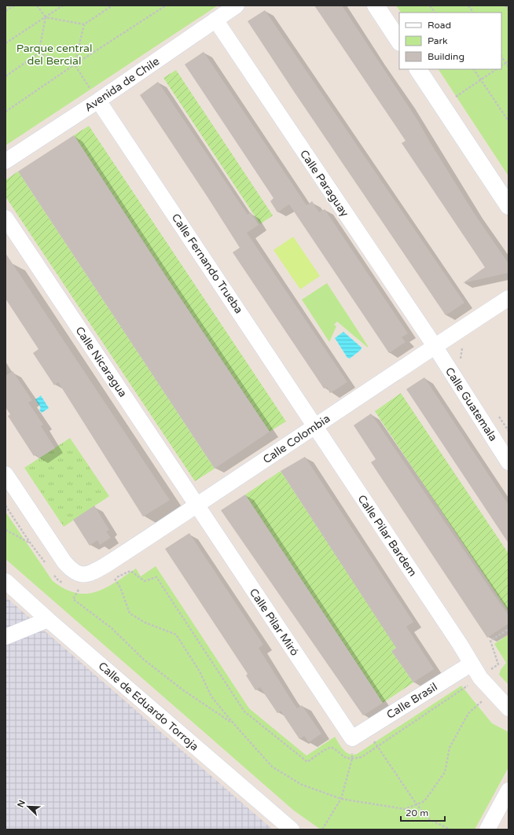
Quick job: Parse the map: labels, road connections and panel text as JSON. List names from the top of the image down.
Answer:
{
  "streets": {
    "street": [
      "Avenida de Chile",
      "Calle Paraguay",
      "Calle Fernando Trueba",
      "Calle Nicaragua",
      "Calle Guatemala",
      "Calle Colombia",
      "Calle Pilar Bardem",
      "Calle Pilar Miró",
      "Calle Brasil",
      "Calle de Eduardo Torroja"
    ]
  },
  "crossings": [
    ["Avenida de Chile", "Calle Paraguay"],
    ["Avenida de Chile", "Calle Fernando Trueba"],
    ["Calle Paraguay", "Calle Guatemala"],
    ["Calle Paraguay", "Calle Colombia"],
    ["Calle Fernando Trueba", "Calle Colombia"],
    ["Calle Fernando Trueba", "Calle Pilar Bardem"],
    ["Calle Nicaragua", "Calle Colombia"],
    ["Calle Nicaragua", "Calle Pilar Miró"],
    ["Calle Guatemala", "Calle Colombia"],
    ["Calle Colombia", "Calle Pilar Bardem"],
    ["Calle Colombia", "Calle Pilar Miró"],
    ["Calle Pilar Bardem", "Calle Brasil"],
    ["Calle Pilar Miró", "Calle Brasil"]
  ],
  "parks": ["Parque central del Bercial"],
  "legend": ["Road", "Park", "Building"],
  "scale_bar": "20 m",
  "north": "top left"
}
